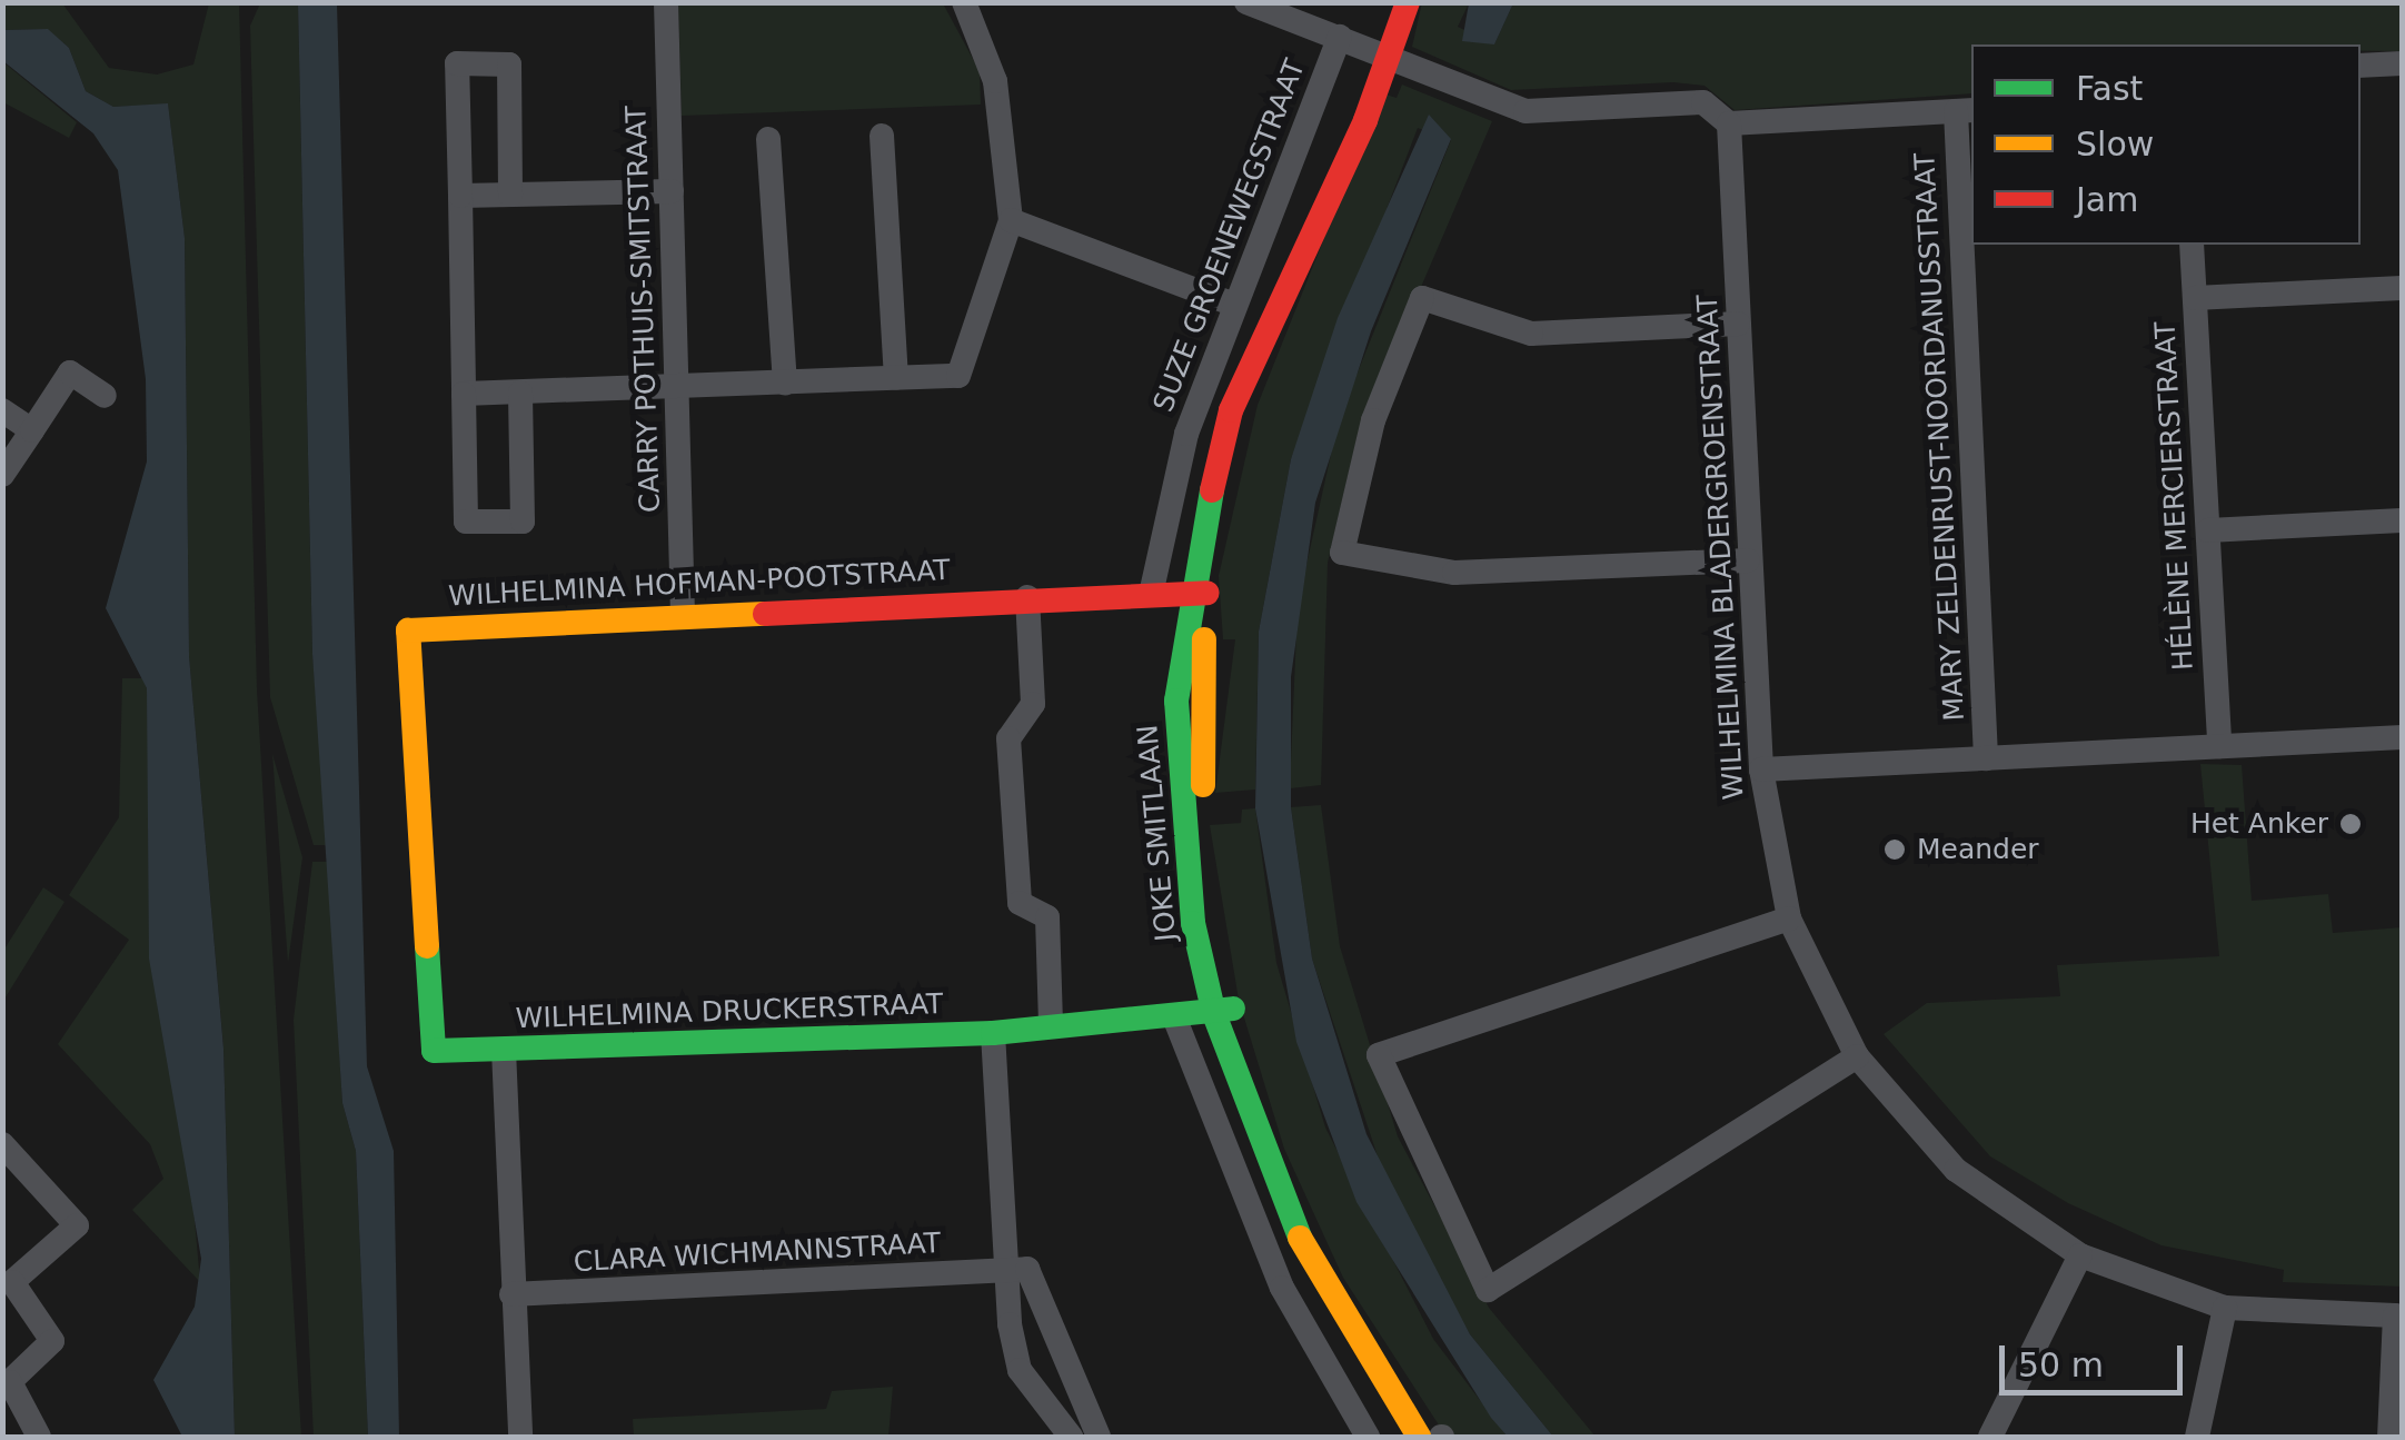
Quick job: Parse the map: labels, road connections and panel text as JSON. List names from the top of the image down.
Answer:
{
  "streets": {
    "street": [
      "SUZE GROENEWEGSTRAAT",
      "CARRY POTHUIS-SMITSTRAAT",
      "MARY ZELDENRUST-NOORDANUSSTRAAT",
      "HÉLÈNE MERCIERSTRAAT",
      "WILHELMINA BLADERGROENSTRAAT",
      "WILHELMINA HOFMAN-POOTSTRAAT",
      "JOKE SMITLAAN",
      "WILHELMINA DRUCKERSTRAAT",
      "CLARA WICHMANNSTRAAT"
    ]
  },
  "crossings": [
    ["SUZE GROENEWEGSTRAAT", "WILHELMINA HOFMAN-POOTSTRAAT"],
    ["CARRY POTHUIS-SMITSTRAAT", "WILHELMINA HOFMAN-POOTSTRAAT"],
    ["WILHELMINA HOFMAN-POOTSTRAAT", "JOKE SMITLAAN"],
    ["WILHELMINA HOFMAN-POOTSTRAAT", "WILHELMINA DRUCKERSTRAAT"],
    ["JOKE SMITLAAN", "WILHELMINA DRUCKERSTRAAT"]
  ],
  "places": ["Het Anker", "Meander"],
  "legend": ["Fast", "Slow", "Jam"],
  "scale_bar": "50 m"
}
